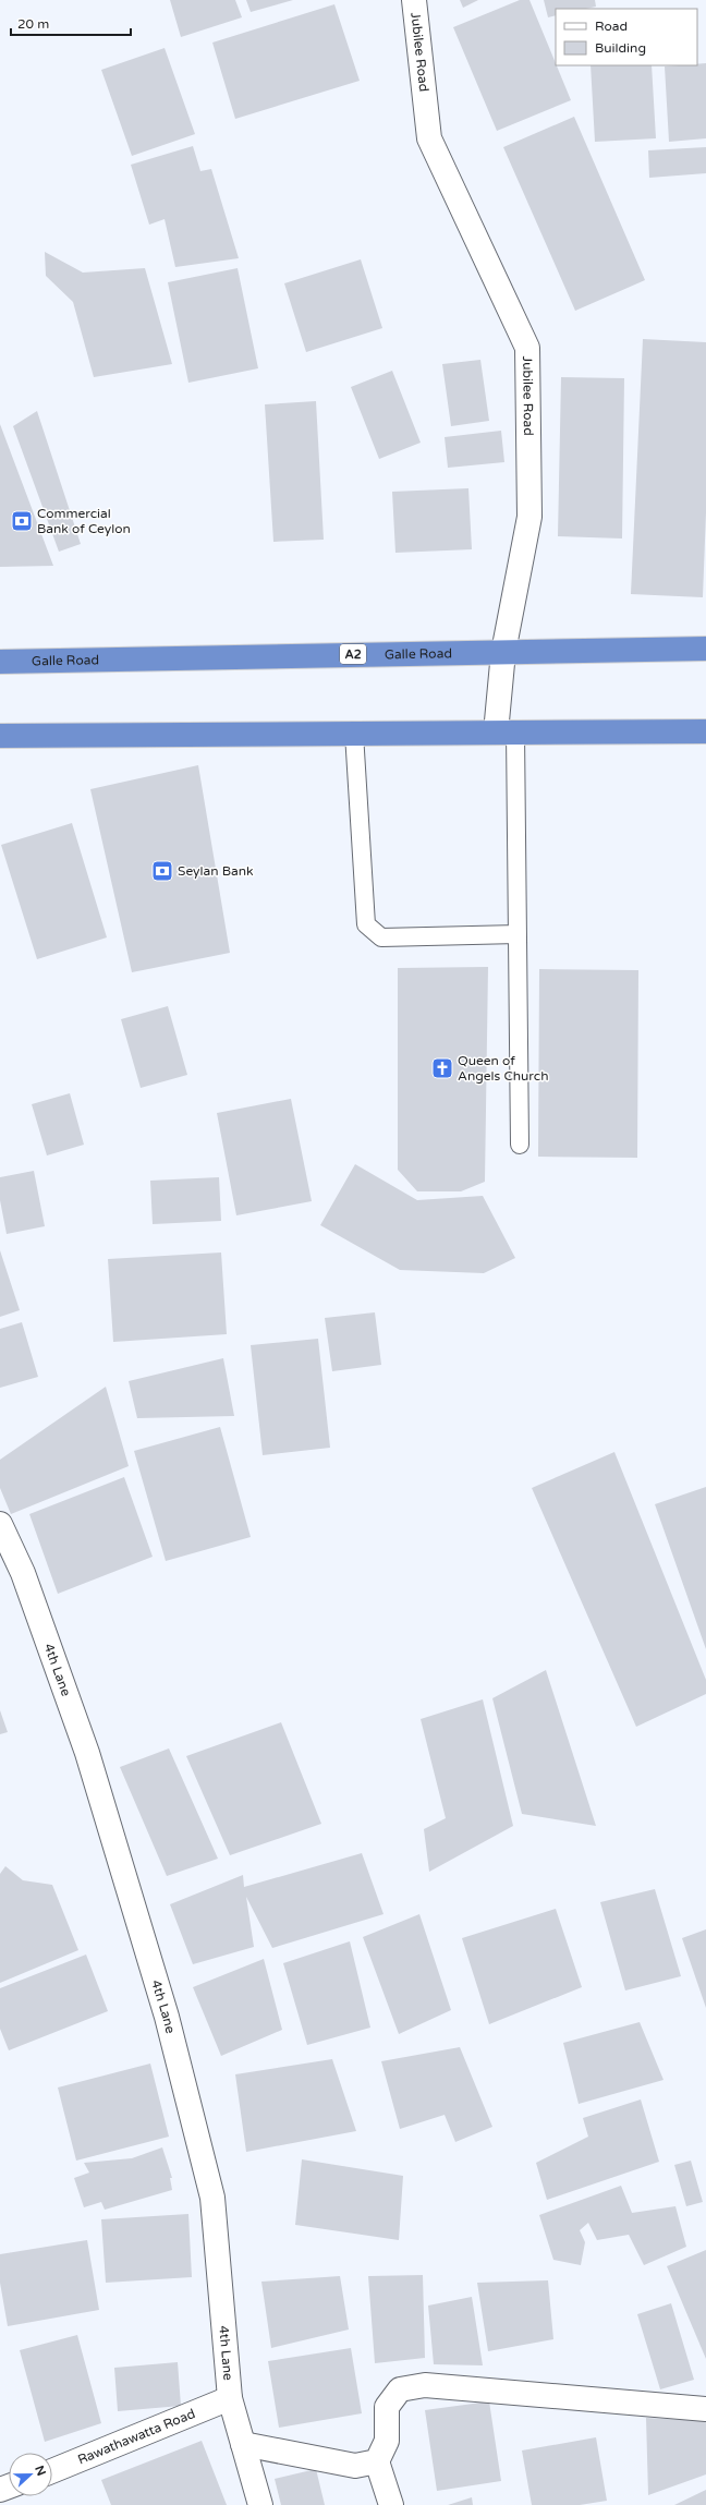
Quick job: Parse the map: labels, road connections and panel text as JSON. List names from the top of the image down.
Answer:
{
  "streets": {
    "highway": ["Galle Road", "A2"],
    "street": ["Jubilee Road", "4th Lane", "Rawathawatta Road"]
  },
  "crossings": [
    ["Jubilee Road", "Galle Road"],
    ["4th Lane", "Rawathawatta Road"]
  ],
  "places": {
    "bank": ["Commercial Bank of Ceylon", "Seylan Bank"],
    "church": ["Queen of Angels Church"]
  },
  "legend": ["Road", "Building"],
  "scale_bar": "20 m",
  "north": "right"
}
